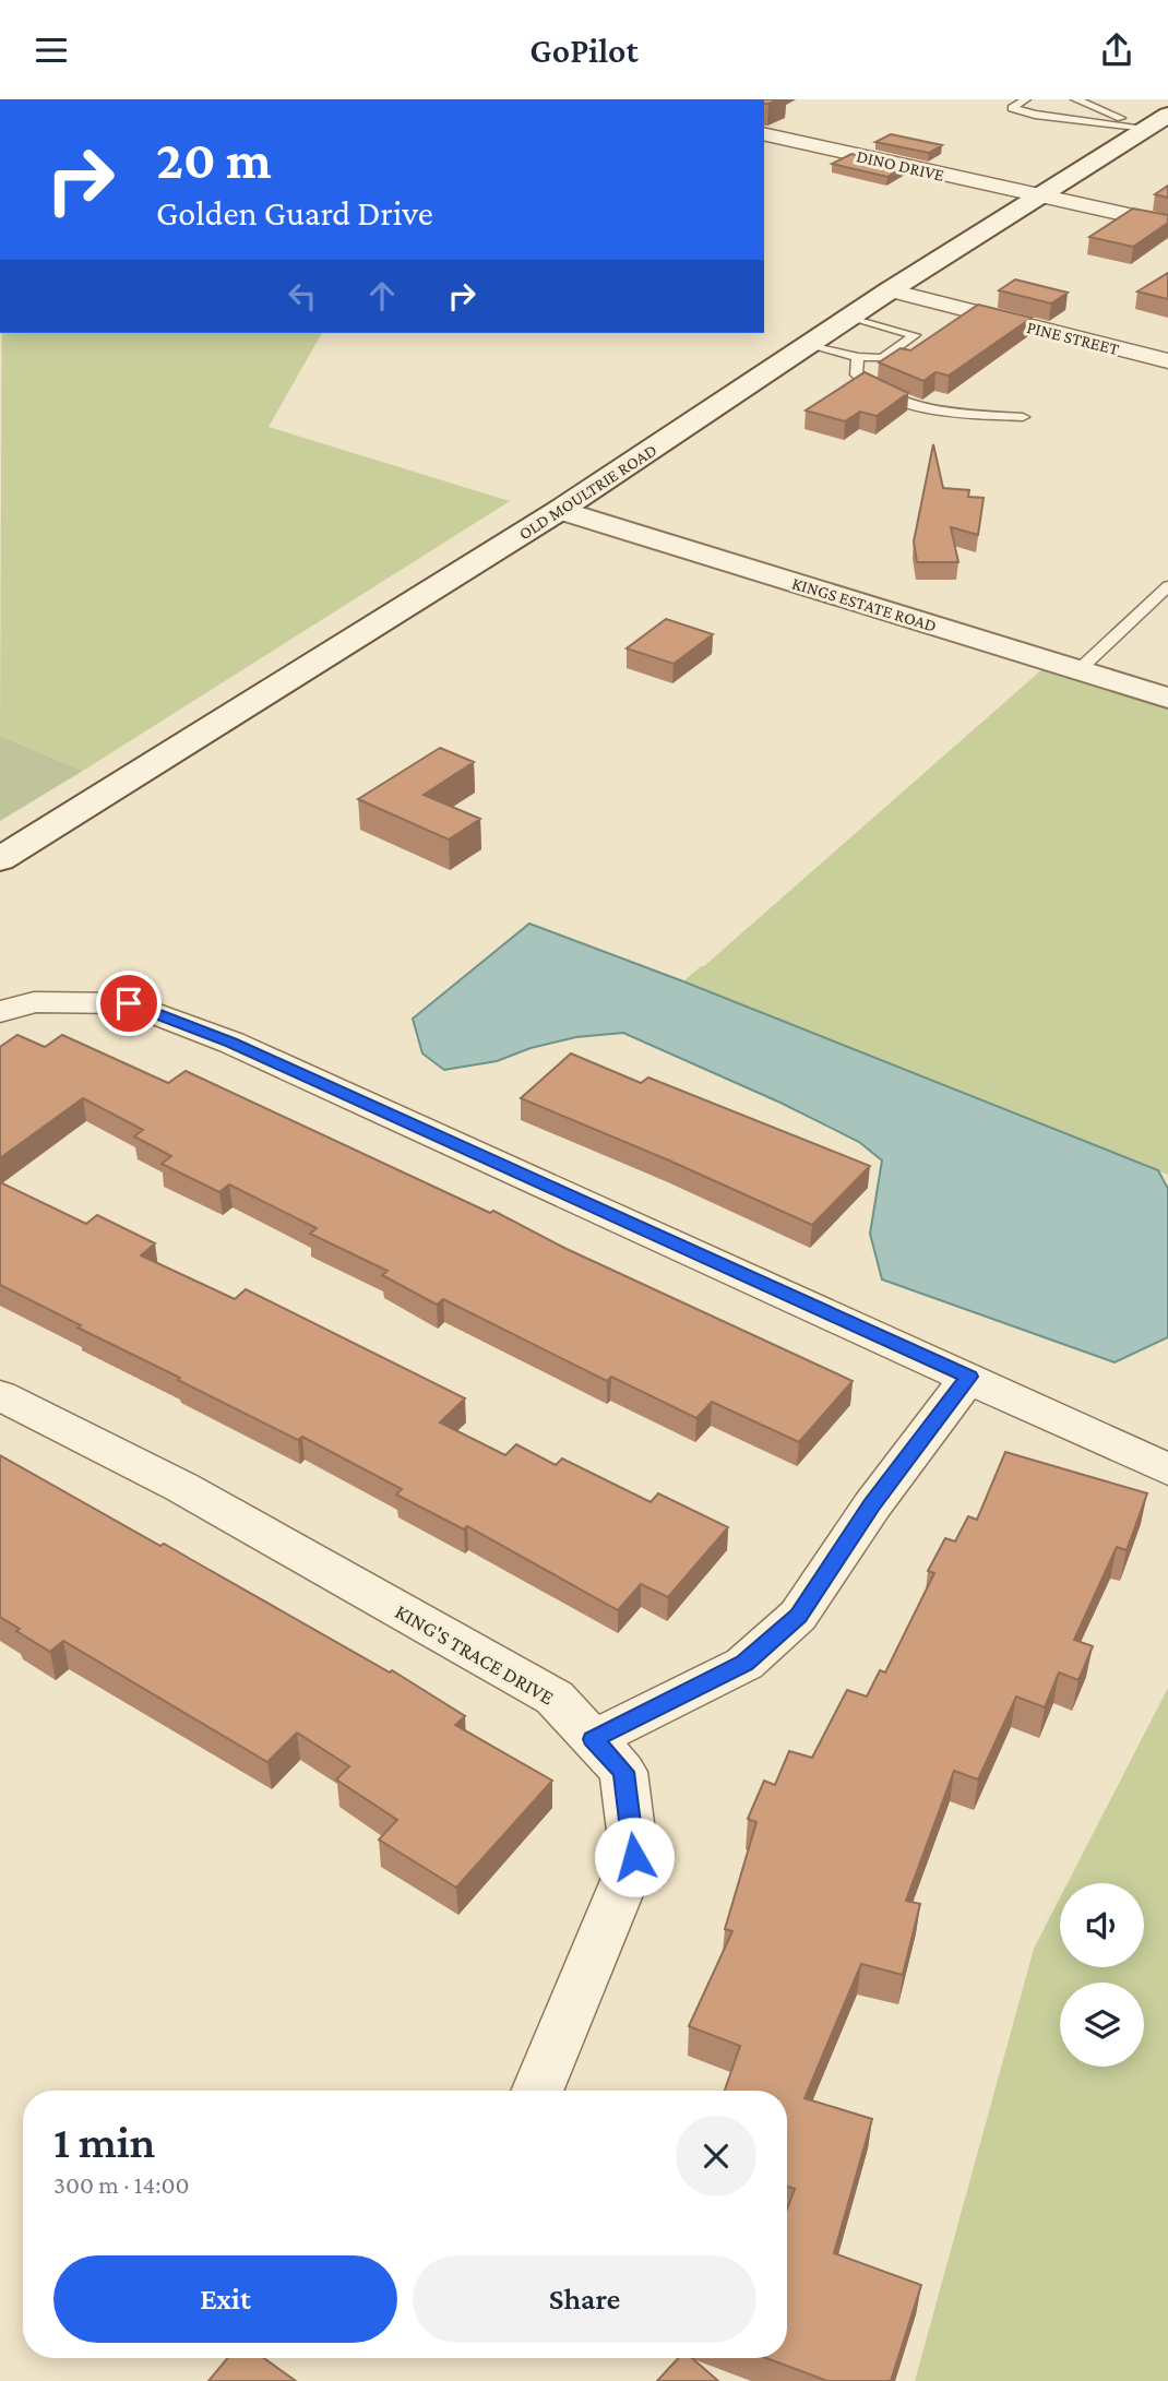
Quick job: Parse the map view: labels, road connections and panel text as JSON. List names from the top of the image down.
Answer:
{
  "streets": {
    "main road": ["OLD MOULTRIE ROAD", "KINGS ESTATE ROAD"],
    "street": ["DINO DRIVE", "PINE STREET", "KING'S TRACE DRIVE"]
  },
  "crossings": [
    ["DINO DRIVE", "OLD MOULTRIE ROAD"],
    ["PINE STREET", "OLD MOULTRIE ROAD"],
    ["OLD MOULTRIE ROAD", "KINGS ESTATE ROAD"]
  ],
  "page": {
    "header": "GoPilot",
    "turn": ["20 m", "Golden Guard Drive"],
    "heading": ["1 min", "300 m · 14:00"],
    "buttons": ["Exit", "Share"]
  }
}
